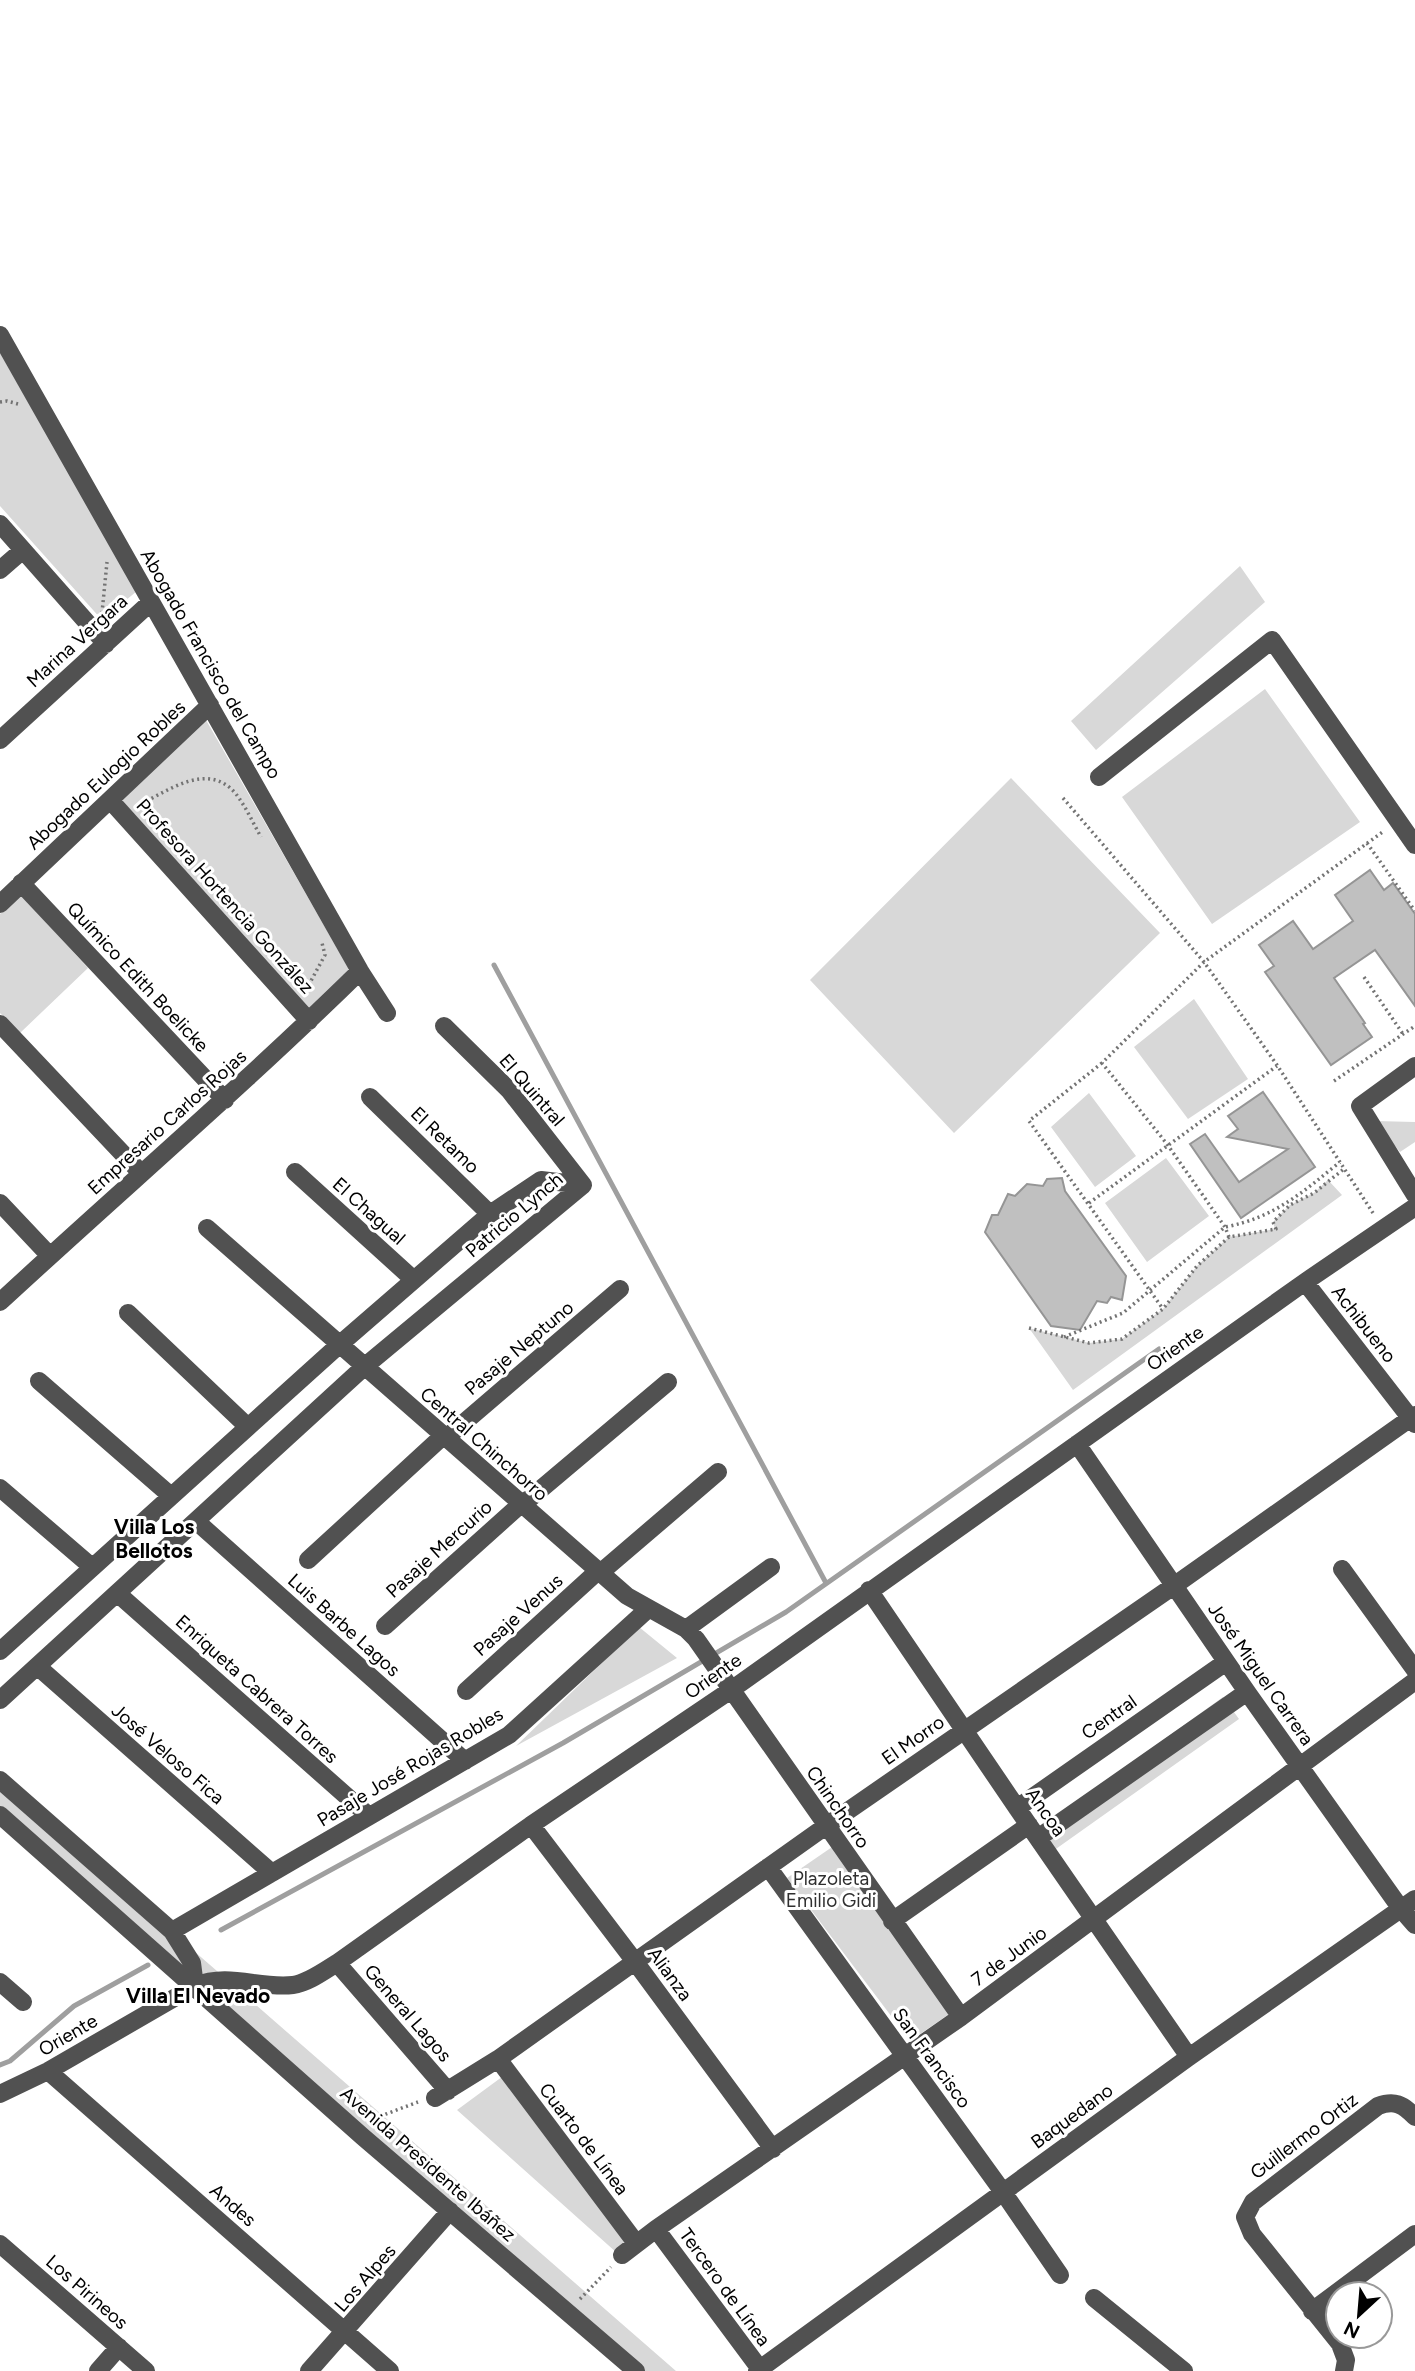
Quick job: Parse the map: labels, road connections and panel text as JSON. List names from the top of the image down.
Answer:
{
  "streets": {
    "street": [
      "Marina Vergara",
      "Abogado Francisco del Campo",
      "Abogado Eulogio Robles",
      "Profesora Hortencia González",
      "Químico Edith Boelicke",
      "El Quintral",
      "Empresario Carlos Rojas",
      "El Retamo",
      "El Chagual",
      "Patricio Lynch",
      "Achibueno",
      "Pasaje Neptuno",
      "Oriente",
      "Central Chinchorro",
      "Pasaje Mercurio",
      "Pasaje Venus",
      "Luis Barbe Lagos",
      "José Miguel Carrera",
      "Enriqueta Cabrera Torres",
      "Central",
      "El Morro",
      "José Veloso Fica",
      "Pasaje José Rojas Robles",
      "Chinchorro",
      "Ancoa",
      "7 de Junio",
      "Alianza",
      "General Lagos",
      "San Francisco",
      "Baquedano",
      "Guillermo Ortiz",
      "Cuarto de Línea",
      "Avenida Presidente Ibáñez",
      "Andes",
      "Los Alpes",
      "Tercero de Línea",
      "Los Pirineos"
    ]
  },
  "crossings": [
    ["Marina Vergara", "Abogado Francisco del Campo"],
    ["Abogado Francisco del Campo", "Abogado Eulogio Robles"],
    ["Abogado Francisco del Campo", "Empresario Carlos Rojas"],
    ["Abogado Eulogio Robles", "Profesora Hortencia González"],
    ["Abogado Eulogio Robles", "Químico Edith Boelicke"],
    ["Profesora Hortencia González", "Empresario Carlos Rojas"],
    ["Químico Edith Boelicke", "Empresario Carlos Rojas"],
    ["El Quintral", "Patricio Lynch"],
    ["El Retamo", "Patricio Lynch"],
    ["El Chagual", "Patricio Lynch"],
    ["Patricio Lynch", "Central Chinchorro"],
    ["Patricio Lynch", "Luis Barbe Lagos"],
    ["Patricio Lynch", "Enriqueta Cabrera Torres"],
    ["Patricio Lynch", "José Veloso Fica"],
    ["Achibueno", "Oriente"],
    ["Achibueno", "El Morro"],
    ["Pasaje Neptuno", "Central Chinchorro"],
    ["Oriente", "Central Chinchorro"],
    ["Oriente", "José Miguel Carrera"],
    ["Oriente", "Chinchorro"],
    ["Oriente", "Ancoa"],
    ["Oriente", "Alianza"],
    ["Oriente", "General Lagos"],
    ["Oriente", "Avenida Presidente Ibáñez"],
    ["Oriente", "Andes"],
    ["Central Chinchorro", "Pasaje Mercurio"],
    ["Central Chinchorro", "Pasaje Venus"],
    ["Central Chinchorro", "Pasaje José Rojas Robles"],
    ["Central Chinchorro", "Chinchorro"],
    ["Luis Barbe Lagos", "Pasaje José Rojas Robles"],
    ["José Miguel Carrera", "Central"],
    ["José Miguel Carrera", "El Morro"],
    ["José Miguel Carrera", "7 de Junio"],
    ["José Miguel Carrera", "Baquedano"],
    ["Enriqueta Cabrera Torres", "Pasaje José Rojas Robles"],
    ["Central", "Ancoa"],
    ["El Morro", "Chinchorro"],
    ["El Morro", "Ancoa"],
    ["El Morro", "Alianza"],
    ["El Morro", "General Lagos"],
    ["El Morro", "San Francisco"],
    ["El Morro", "Cuarto de Línea"],
    ["José Veloso Fica", "Pasaje José Rojas Robles"],
    ["Chinchorro", "7 de Junio"],
    ["Ancoa", "7 de Junio"],
    ["Ancoa", "Baquedano"],
    ["7 de Junio", "Alianza"],
    ["7 de Junio", "San Francisco"],
    ["7 de Junio", "Cuarto de Línea"],
    ["7 de Junio", "Tercero de Línea"],
    ["San Francisco", "Baquedano"],
    ["Baquedano", "Tercero de Línea"],
    ["Avenida Presidente Ibáñez", "Los Alpes"],
    ["Andes", "Los Alpes"]
  ],
  "districts": ["Villa Los Bellotos", "Villa El Nevado"],
  "parks": ["Plazoleta Emilio Gidi"],
  "north": "bottom left"
}
